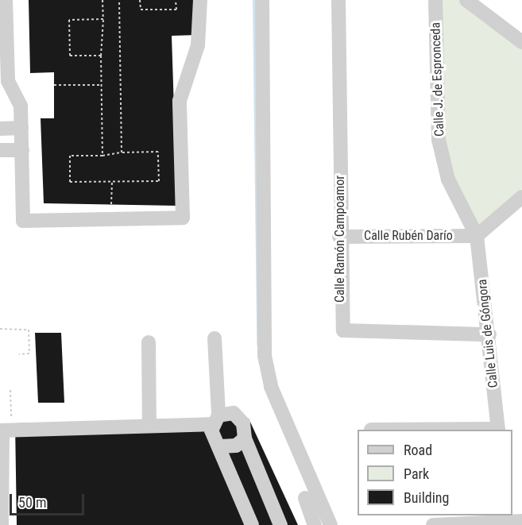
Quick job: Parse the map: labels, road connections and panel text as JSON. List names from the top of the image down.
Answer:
{
  "streets": {
    "street": [
      "Calle J. de Espronceda",
      "Calle Rubén Darío",
      "Calle Ramón Campoamor",
      "Calle Luis de Góngora"
    ]
  },
  "crossings": [
    ["Calle J. de Espronceda", "Calle Rubén Darío"],
    ["Calle J. de Espronceda", "Calle Luis de Góngora"],
    ["Calle Rubén Darío", "Calle Ramón Campoamor"],
    ["Calle Rubén Darío", "Calle Luis de Góngora"],
    ["Calle Ramón Campoamor", "Calle Luis de Góngora"]
  ],
  "legend": ["Road", "Park", "Building"],
  "scale_bar": "50 m"
}
